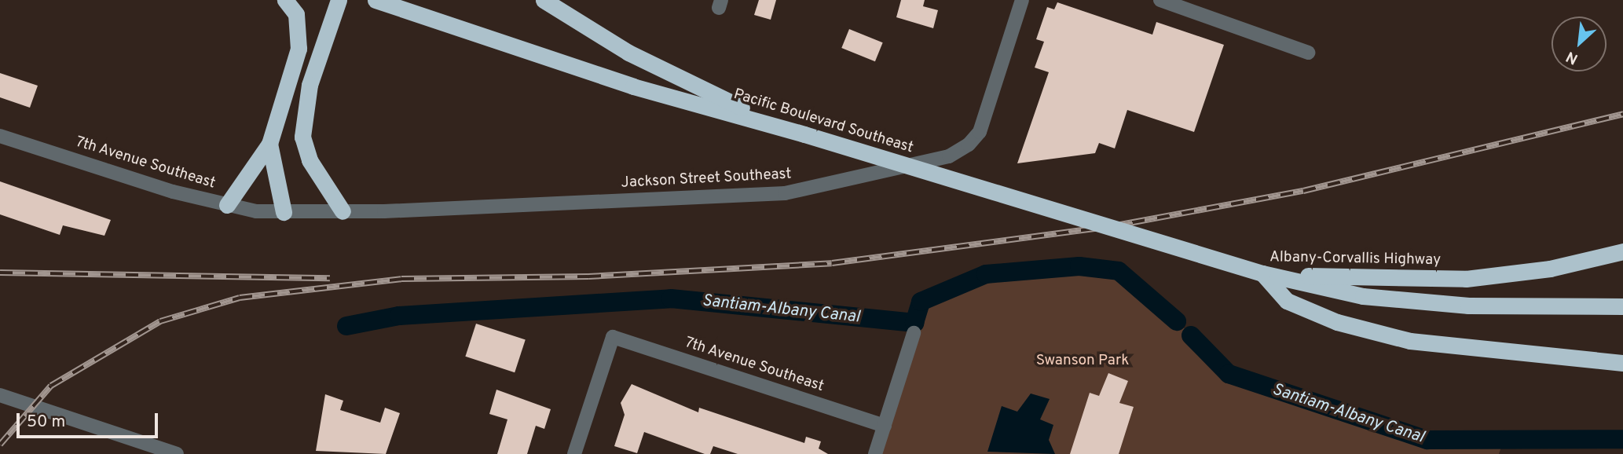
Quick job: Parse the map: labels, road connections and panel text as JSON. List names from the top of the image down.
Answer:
{
  "streets": {
    "highway": ["Pacific Boulevard Southeast", "Albany-Corvallis Highway"],
    "street": ["7th Avenue Southeast", "Jackson Street Southeast"]
  },
  "crossings": [
    ["Pacific Boulevard Southeast", "Albany-Corvallis Highway"],
    ["7th Avenue Southeast", "Jackson Street Southeast"]
  ],
  "water": ["Santiam-Albany Canal"],
  "parks": ["Swanson Park"],
  "scale_bar": "50 m",
  "north": "bottom left"
}
